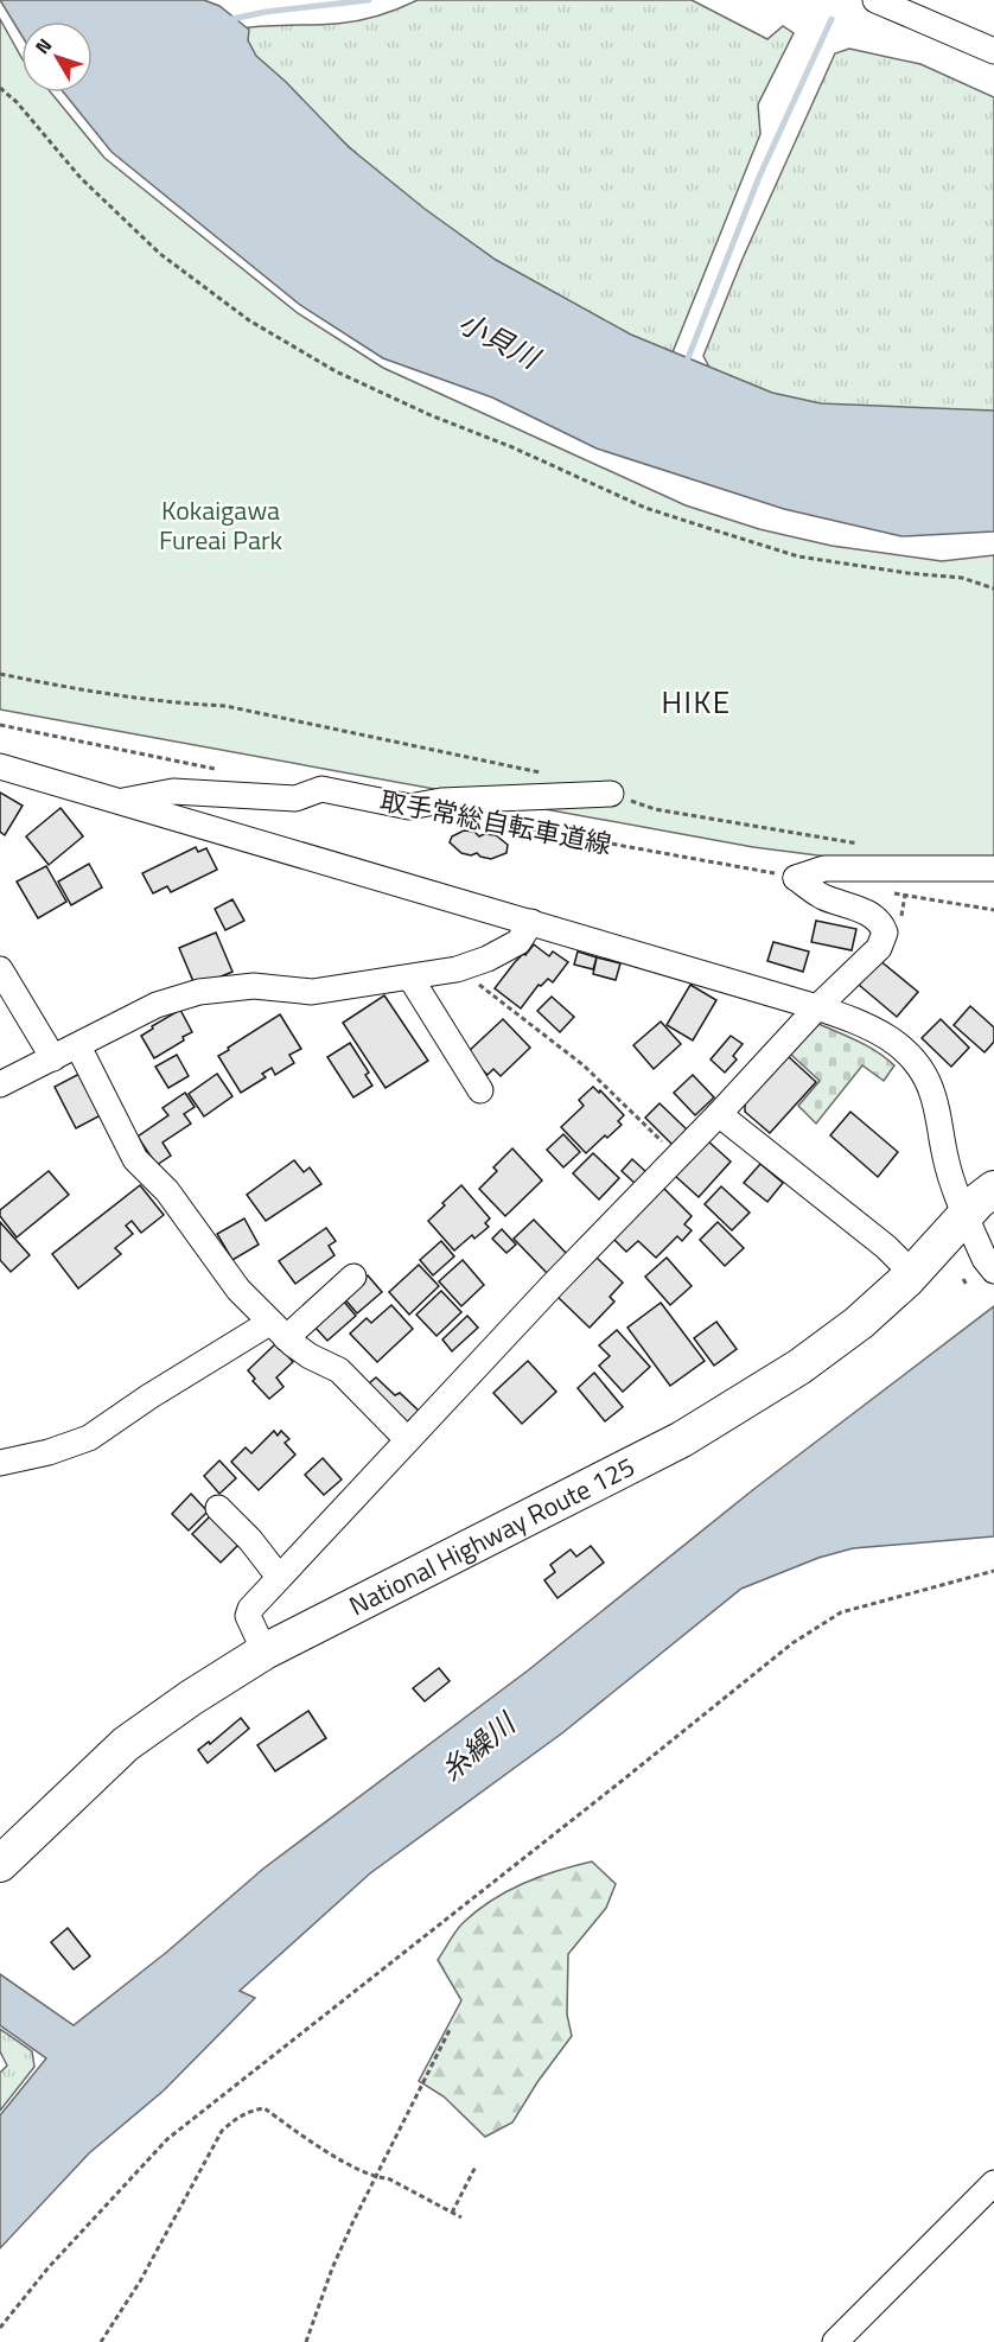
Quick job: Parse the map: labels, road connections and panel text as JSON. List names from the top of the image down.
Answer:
{
  "streets": {
    "highway": ["National Highway Route 125"],
    "street": ["取手常総自転車道線"]
  },
  "districts": ["HIKE"],
  "water": ["小貝川", "糸繰川"],
  "parks": ["Kokaigawa Fureai Park"],
  "north": "top left"
}
